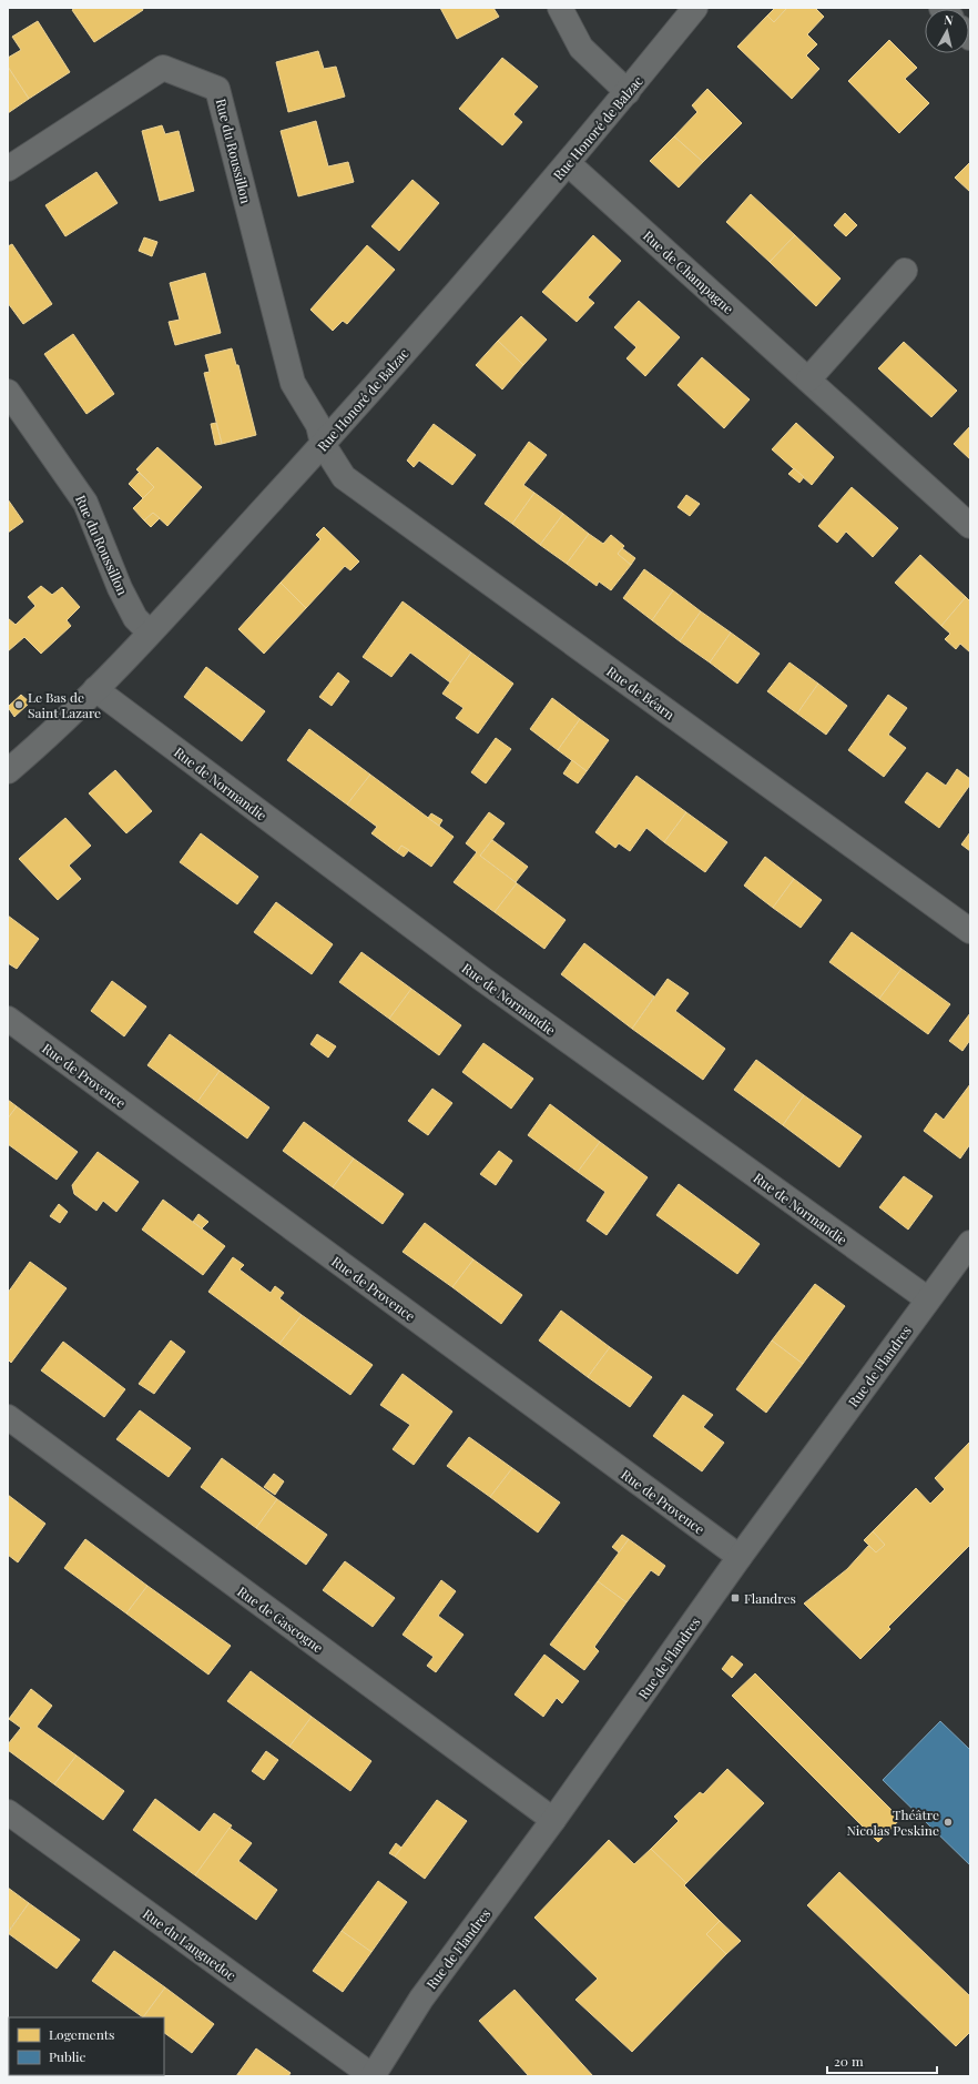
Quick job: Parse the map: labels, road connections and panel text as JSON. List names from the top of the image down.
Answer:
{
  "streets": {
    "street": [
      "Rue Honoré de Balzac",
      "Rue du Roussillon",
      "Rue de Champagne",
      "Rue de Béarn",
      "Rue de Normandie",
      "Rue de Provence",
      "Rue de Flandres",
      "Rue de Gascogne",
      "Rue du Languedoc"
    ]
  },
  "crossings": [
    ["Rue Honoré de Balzac", "Rue du Roussillon"],
    ["Rue Honoré de Balzac", "Rue de Champagne"],
    ["Rue Honoré de Balzac", "Rue de Béarn"],
    ["Rue Honoré de Balzac", "Rue de Normandie"],
    ["Rue du Roussillon", "Rue de Béarn"],
    ["Rue de Normandie", "Rue de Flandres"],
    ["Rue de Provence", "Rue de Flandres"],
    ["Rue de Flandres", "Rue de Gascogne"],
    ["Rue de Flandres", "Rue du Languedoc"]
  ],
  "places": {
    "other": ["Le Bas de Saint Lazare", "Théâtre Nicolas Peskine"],
    "transit": ["Flandres"]
  },
  "legend": ["Logements", "Public"],
  "scale_bar": "20 m",
  "north": "top"
}
